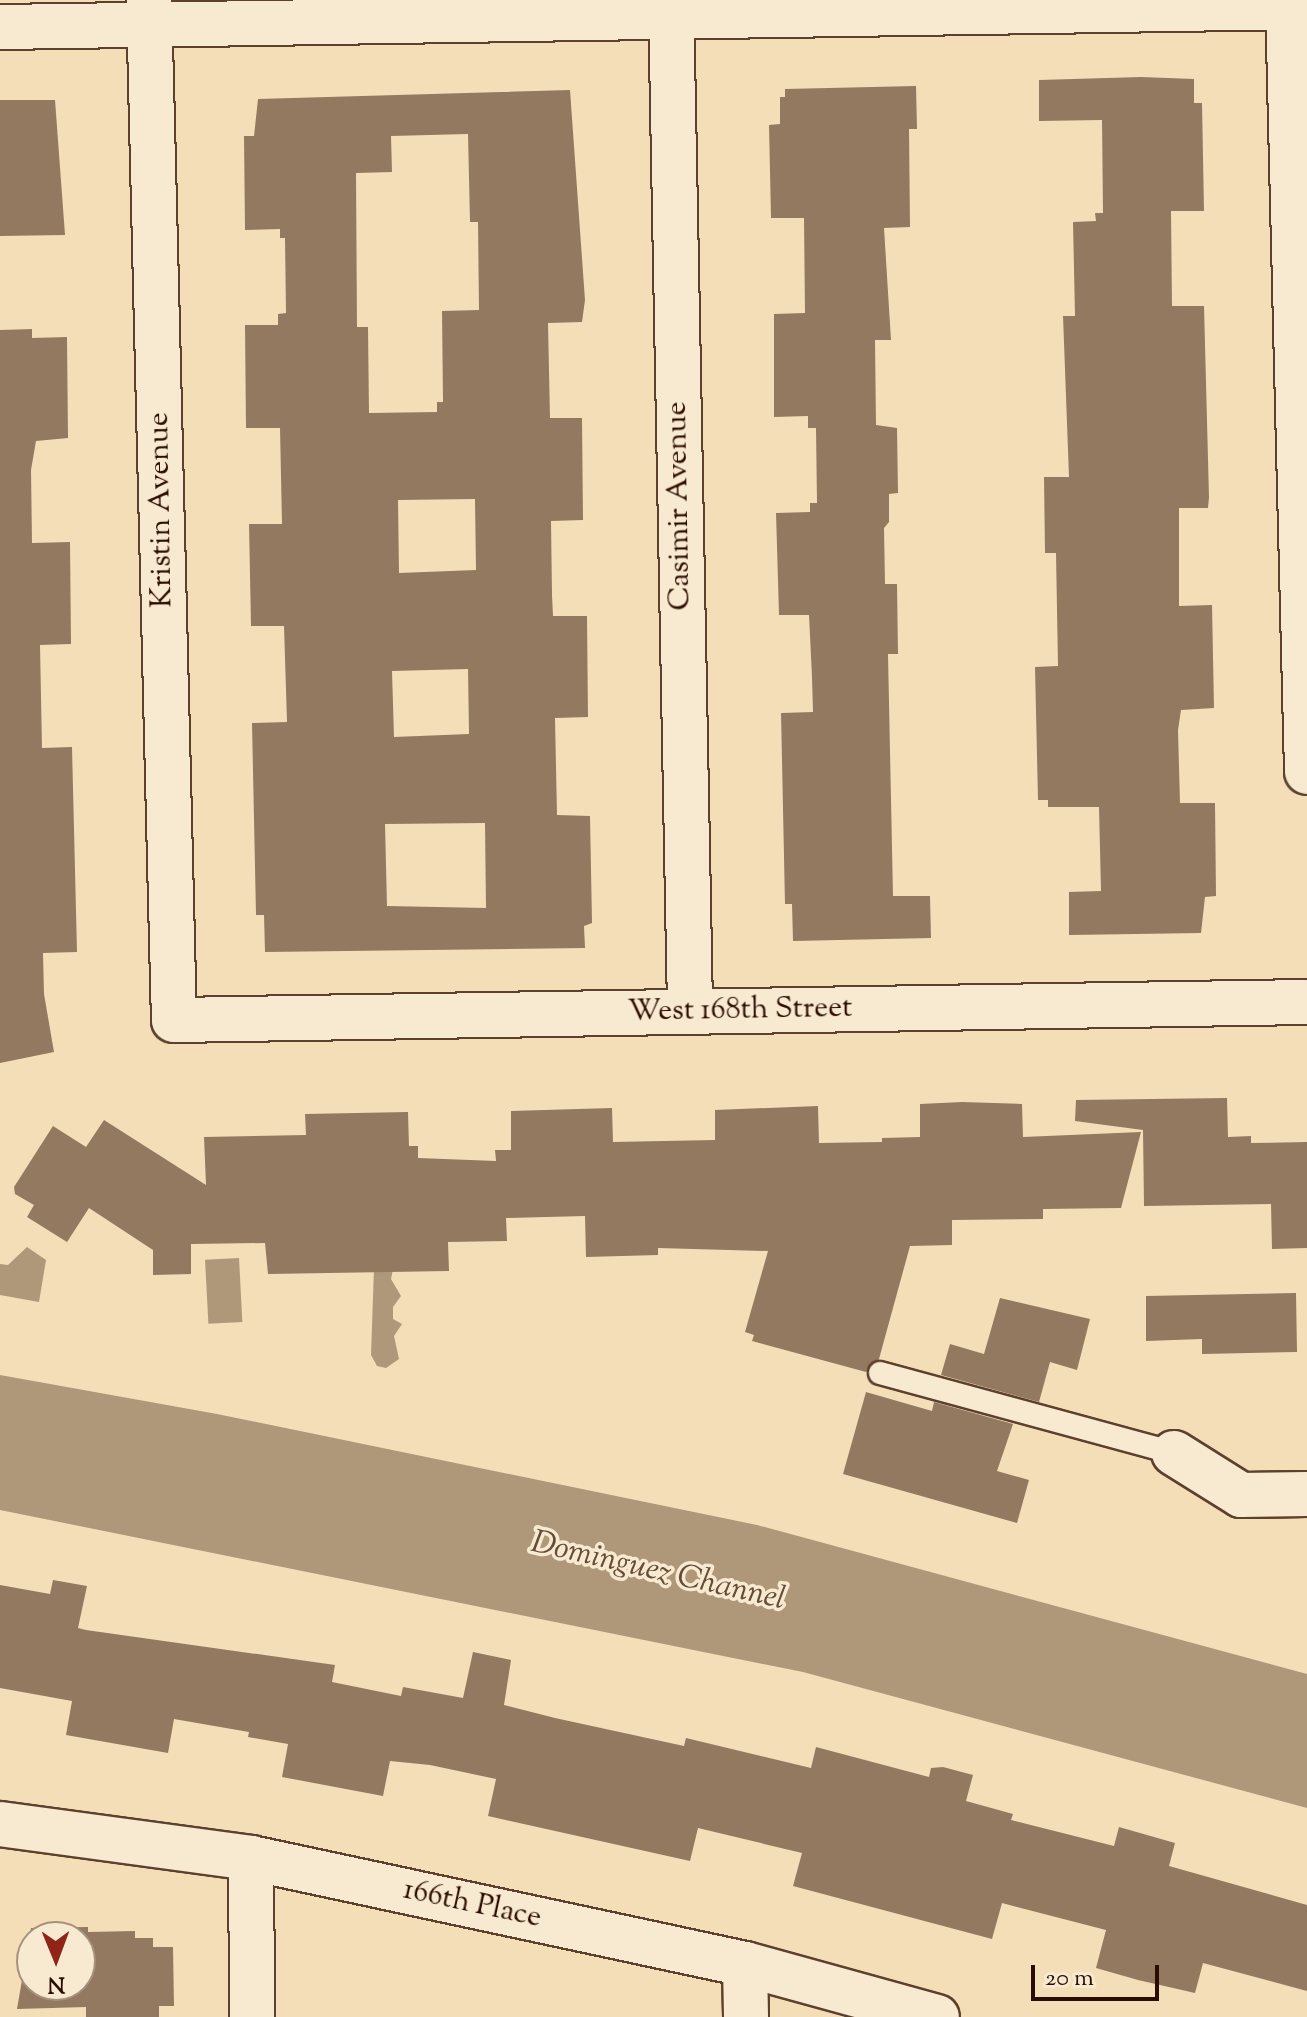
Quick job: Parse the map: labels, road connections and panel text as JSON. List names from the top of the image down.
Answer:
{
  "streets": {
    "street": [
      "Casimir Avenue",
      "Kristin Avenue",
      "West 168th Street",
      "166th Place"
    ]
  },
  "crossings": [
    ["Casimir Avenue", "West 168th Street"],
    ["Kristin Avenue", "West 168th Street"]
  ],
  "water": ["Dominguez Channel"],
  "scale_bar": "20 m",
  "north": "bottom"
}
